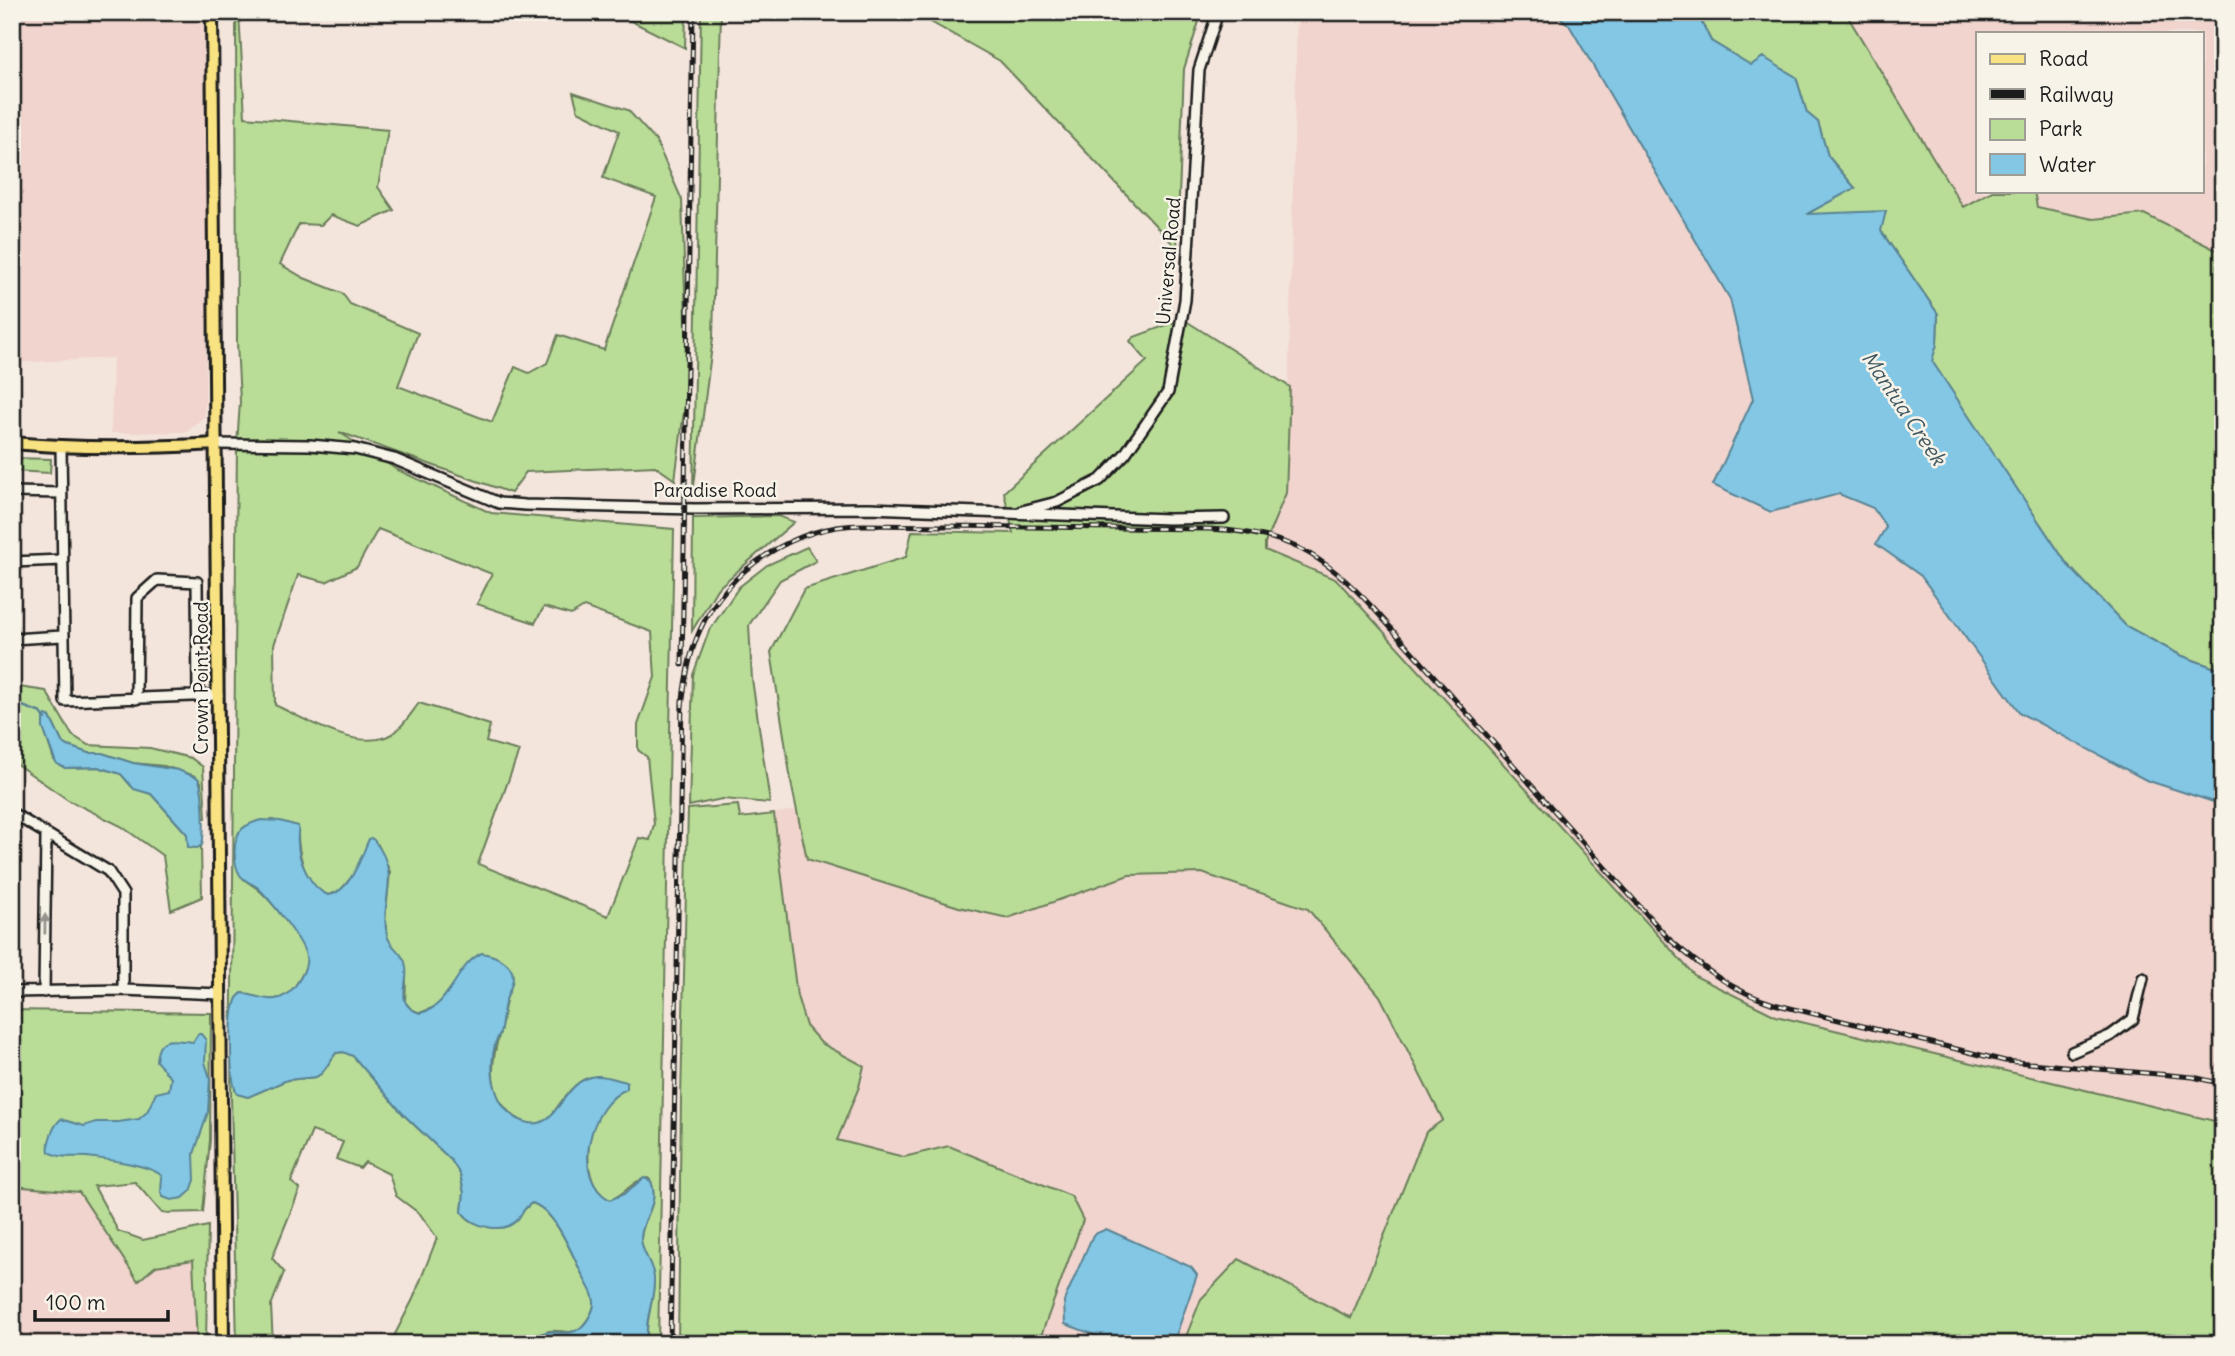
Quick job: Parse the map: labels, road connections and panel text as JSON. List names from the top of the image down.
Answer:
{
  "streets": {
    "main road": ["Crown Point Road"],
    "street": ["Universal Road", "Paradise Road"]
  },
  "crossings": [
    ["Universal Road", "Paradise Road"],
    ["Paradise Road", "Crown Point Road"]
  ],
  "water": ["Mantua Creek"],
  "legend": [
    "Road",
    "Railway",
    "Park",
    "Water"
  ],
  "scale_bar": "100 m"
}
